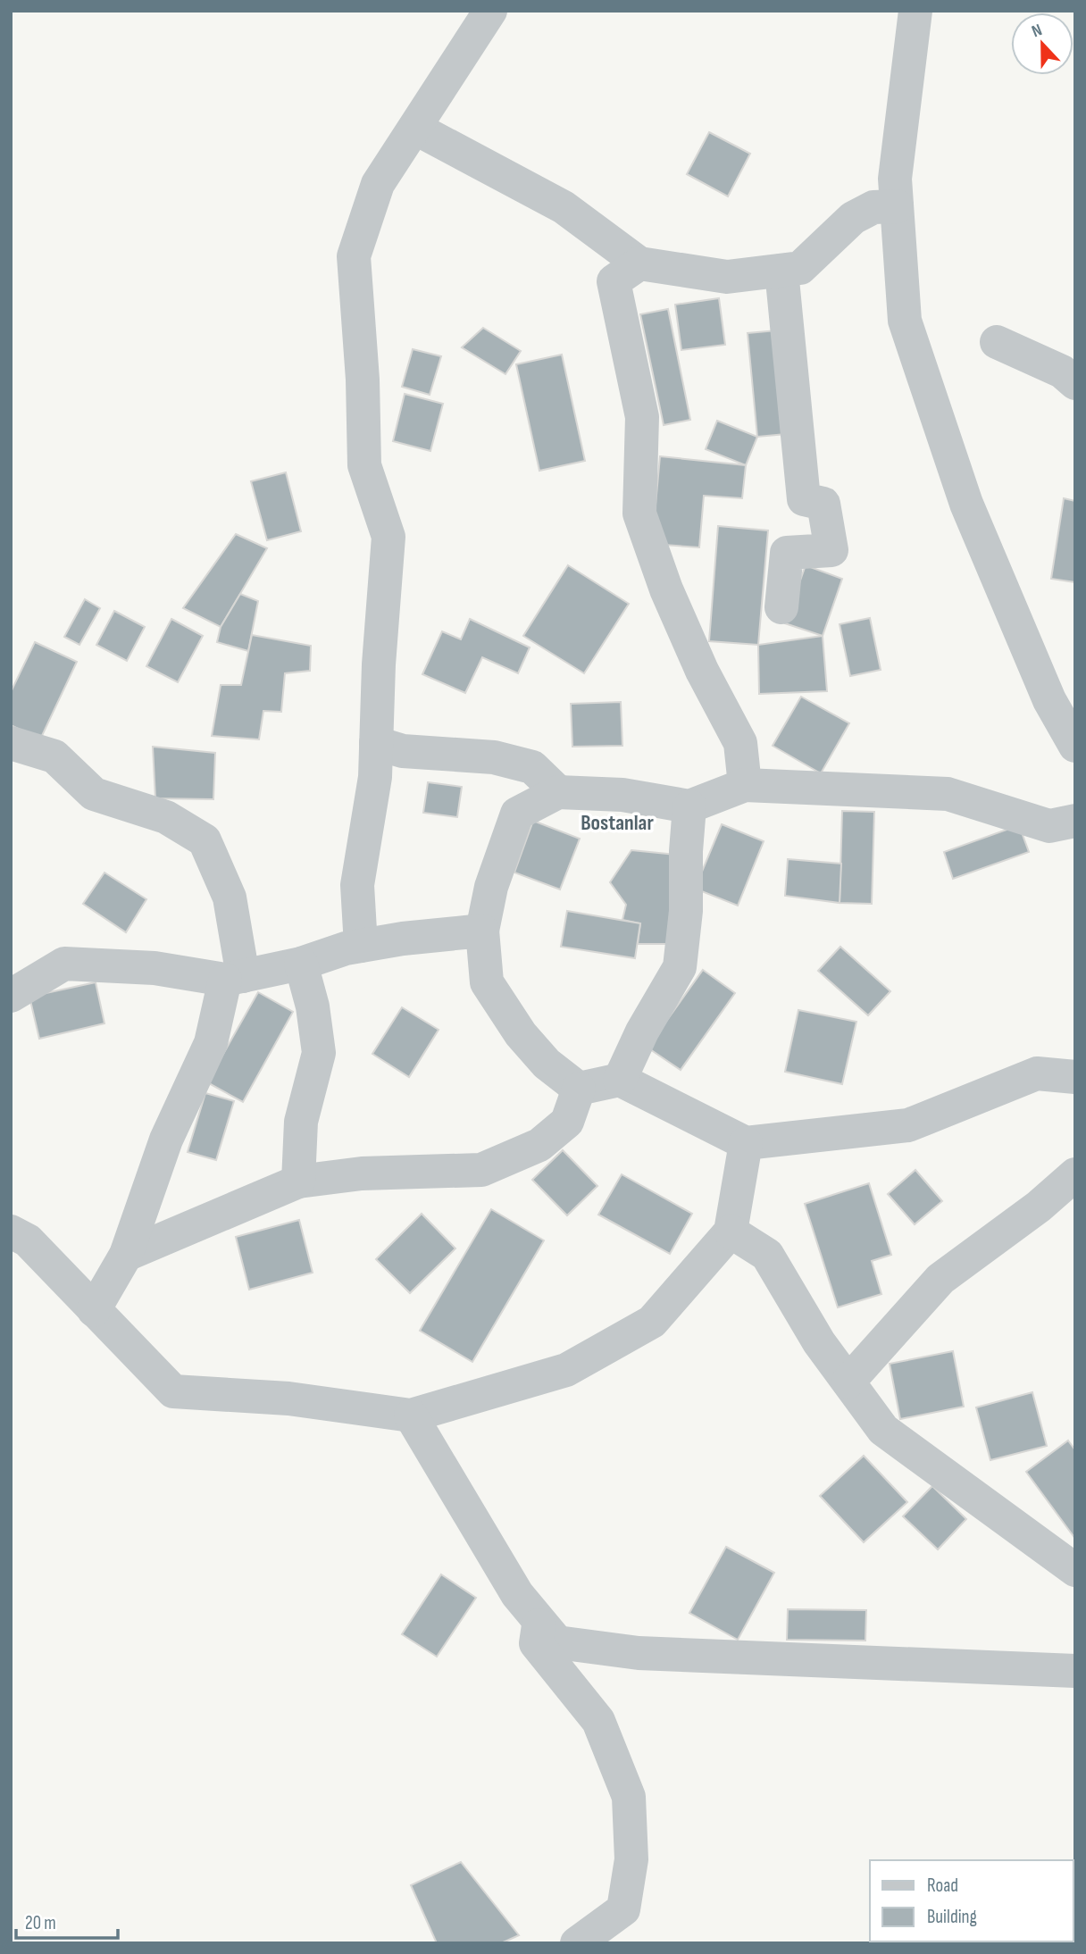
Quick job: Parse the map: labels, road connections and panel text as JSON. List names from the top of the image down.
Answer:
{
  "districts": ["Bostanlar"],
  "legend": ["Road", "Building"],
  "scale_bar": "20 m",
  "north": "top"
}
